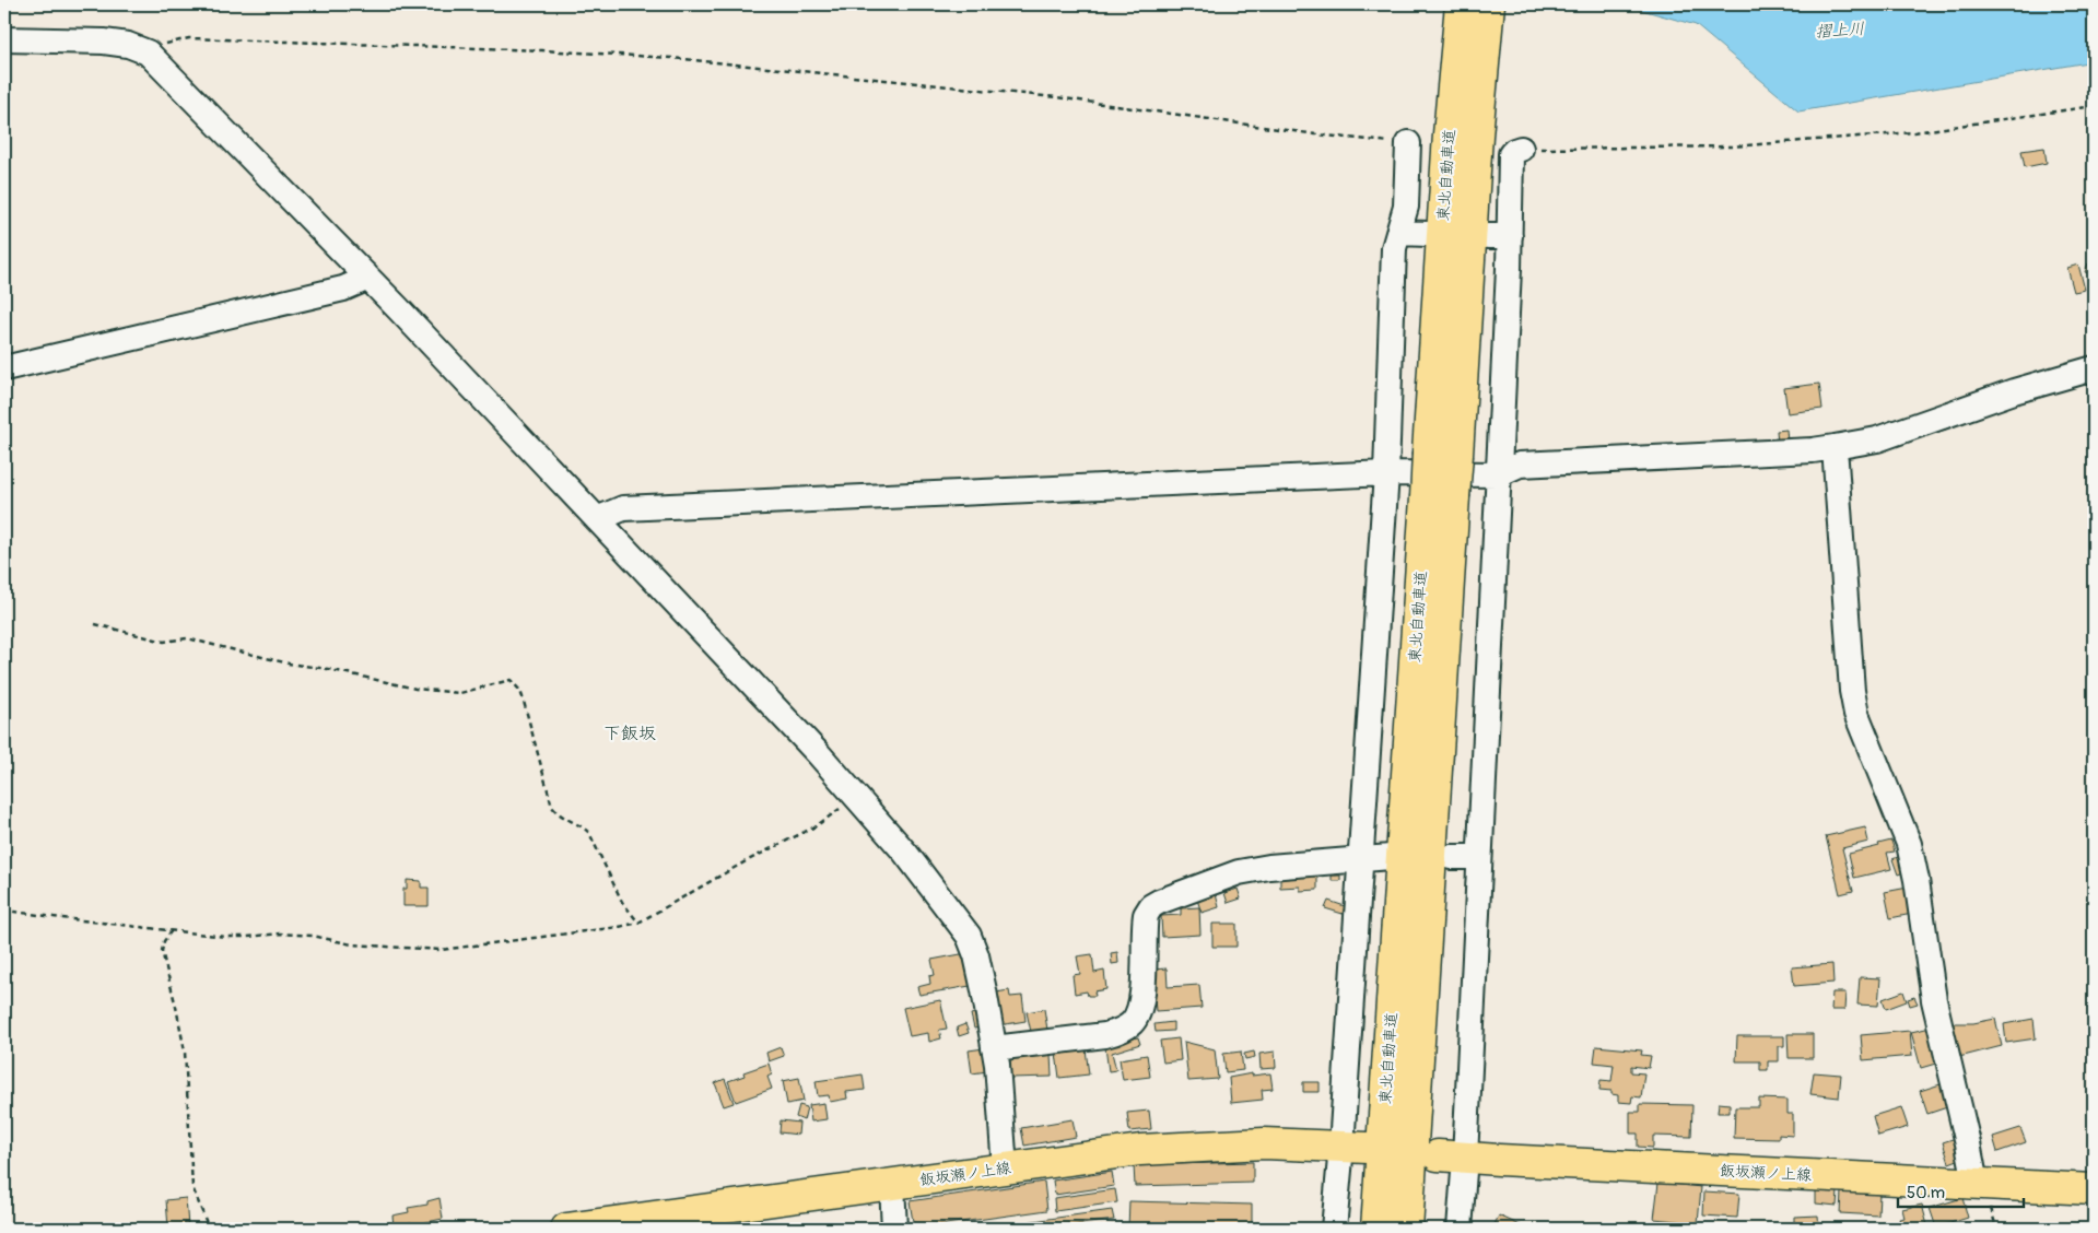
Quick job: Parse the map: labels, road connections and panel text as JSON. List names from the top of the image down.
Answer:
{
  "streets": {
    "main road": ["東北自動車道", "飯坂瀬ノ上線"]
  },
  "districts": ["下飯坂"],
  "water": ["摺上川"],
  "scale_bar": "50 m"
}
